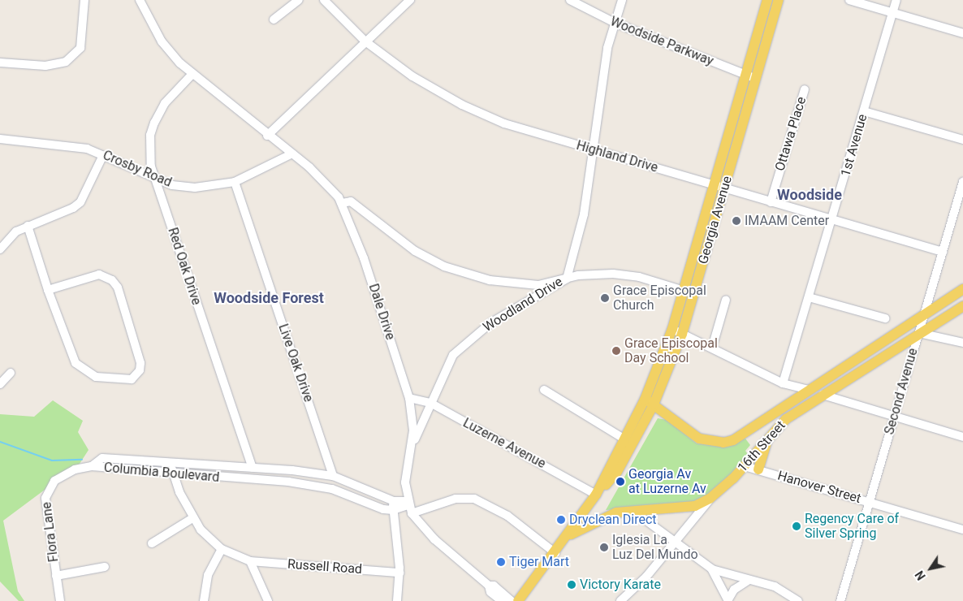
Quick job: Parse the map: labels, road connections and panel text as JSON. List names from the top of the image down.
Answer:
{
  "streets": {
    "main road": ["Georgia Avenue", "16th Street"],
    "street": [
      "Woodside Parkway",
      "Ottawa Place",
      "1st Avenue",
      "Highland Drive",
      "Crosby Road",
      "Red Oak Drive",
      "Woodland Drive",
      "Dale Drive",
      "Live Oak Drive",
      "Second Avenue",
      "Luzerne Avenue",
      "Columbia Boulevard",
      "Hanover Street",
      "Flora Lane",
      "Russell Road"
    ]
  },
  "crossings": [
    ["Woodside Parkway", "Georgia Avenue"],
    ["Woodside Parkway", "Woodland Drive"],
    ["Ottawa Place", "Highland Drive"],
    ["1st Avenue", "Highland Drive"],
    ["Highland Drive", "Georgia Avenue"],
    ["Highland Drive", "Woodland Drive"],
    ["Highland Drive", "Second Avenue"],
    ["Crosby Road", "Red Oak Drive"],
    ["Crosby Road", "Dale Drive"],
    ["Crosby Road", "Live Oak Drive"],
    ["Georgia Avenue", "Luzerne Avenue"],
    ["Georgia Avenue", "16th Street"],
    ["Red Oak Drive", "Dale Drive"],
    ["Red Oak Drive", "Columbia Boulevard"],
    ["Woodland Drive", "Dale Drive"],
    ["Woodland Drive", "Luzerne Avenue"],
    ["Dale Drive", "Luzerne Avenue"],
    ["Dale Drive", "Columbia Boulevard"],
    ["Live Oak Drive", "Columbia Boulevard"],
    ["Second Avenue", "16th Street"],
    ["Second Avenue", "Hanover Street"],
    ["16th Street", "Hanover Street"],
    ["Columbia Boulevard", "Flora Lane"]
  ],
  "districts": ["Woodside", "Woodside Forest"],
  "places": [
    "IMAAM Center",
    "Grace Episcopal Church",
    "Grace Episcopal Day School",
    "Georgia Av at Luzerne Av",
    "Dryclean Direct",
    "Regency Care of Silver Spring",
    "Iglesia La Luz Del Mundo",
    "Tiger Mart",
    "Victory Karate"
  ],
  "north": "bottom left"
}
